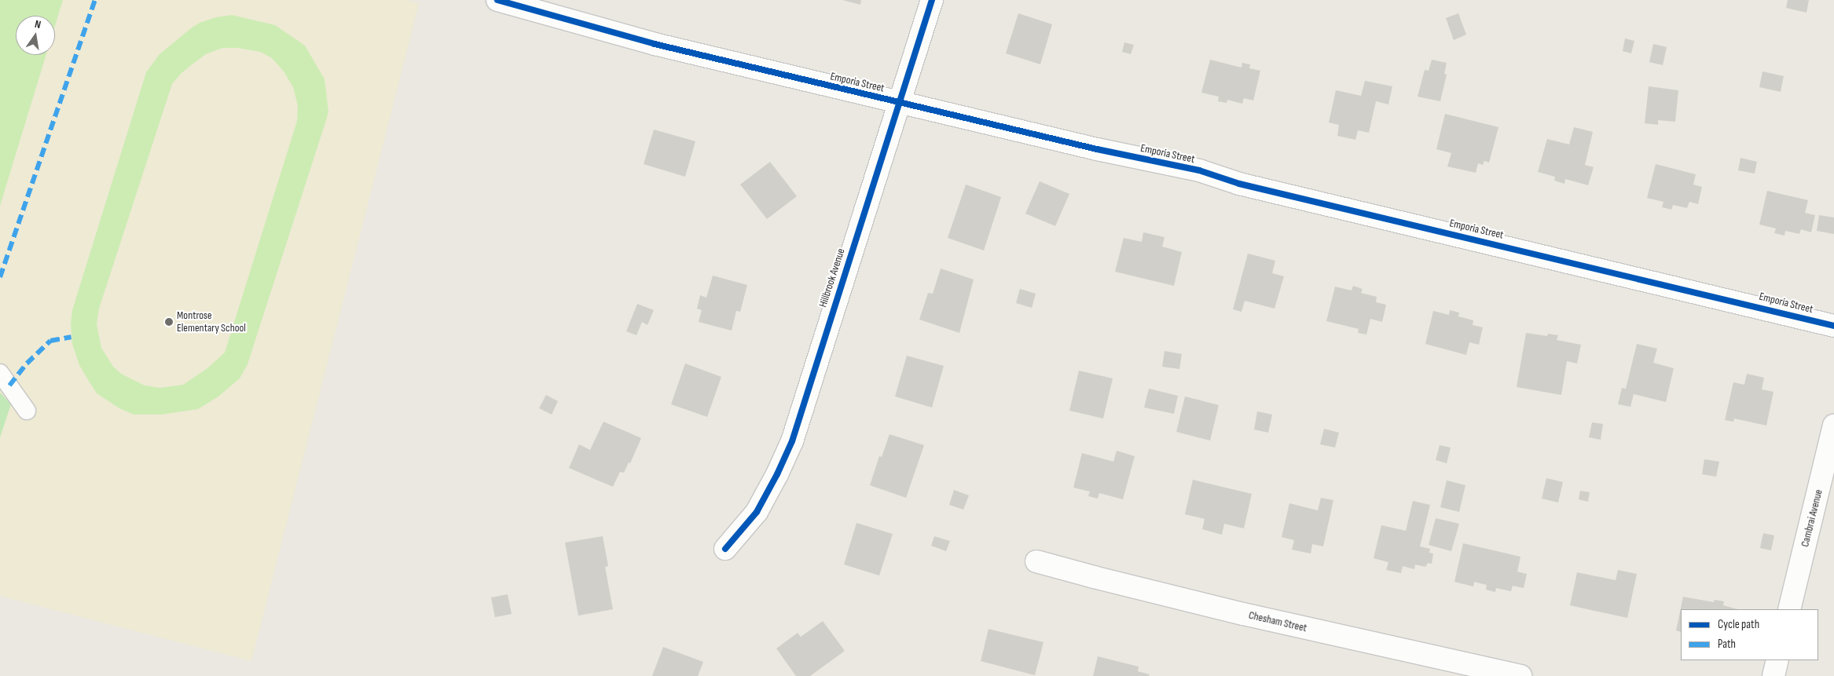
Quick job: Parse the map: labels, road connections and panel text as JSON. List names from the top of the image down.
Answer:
{
  "streets": {
    "street": [
      "Emporia Street",
      "Hillbrook Avenue",
      "Cambrai Avenue",
      "Chesham Street"
    ]
  },
  "crossings": [
    ["Emporia Street", "Hillbrook Avenue"]
  ],
  "places": ["Montrose Elementary School"],
  "legend": ["Cycle path", "Path"],
  "north": "top"
}
